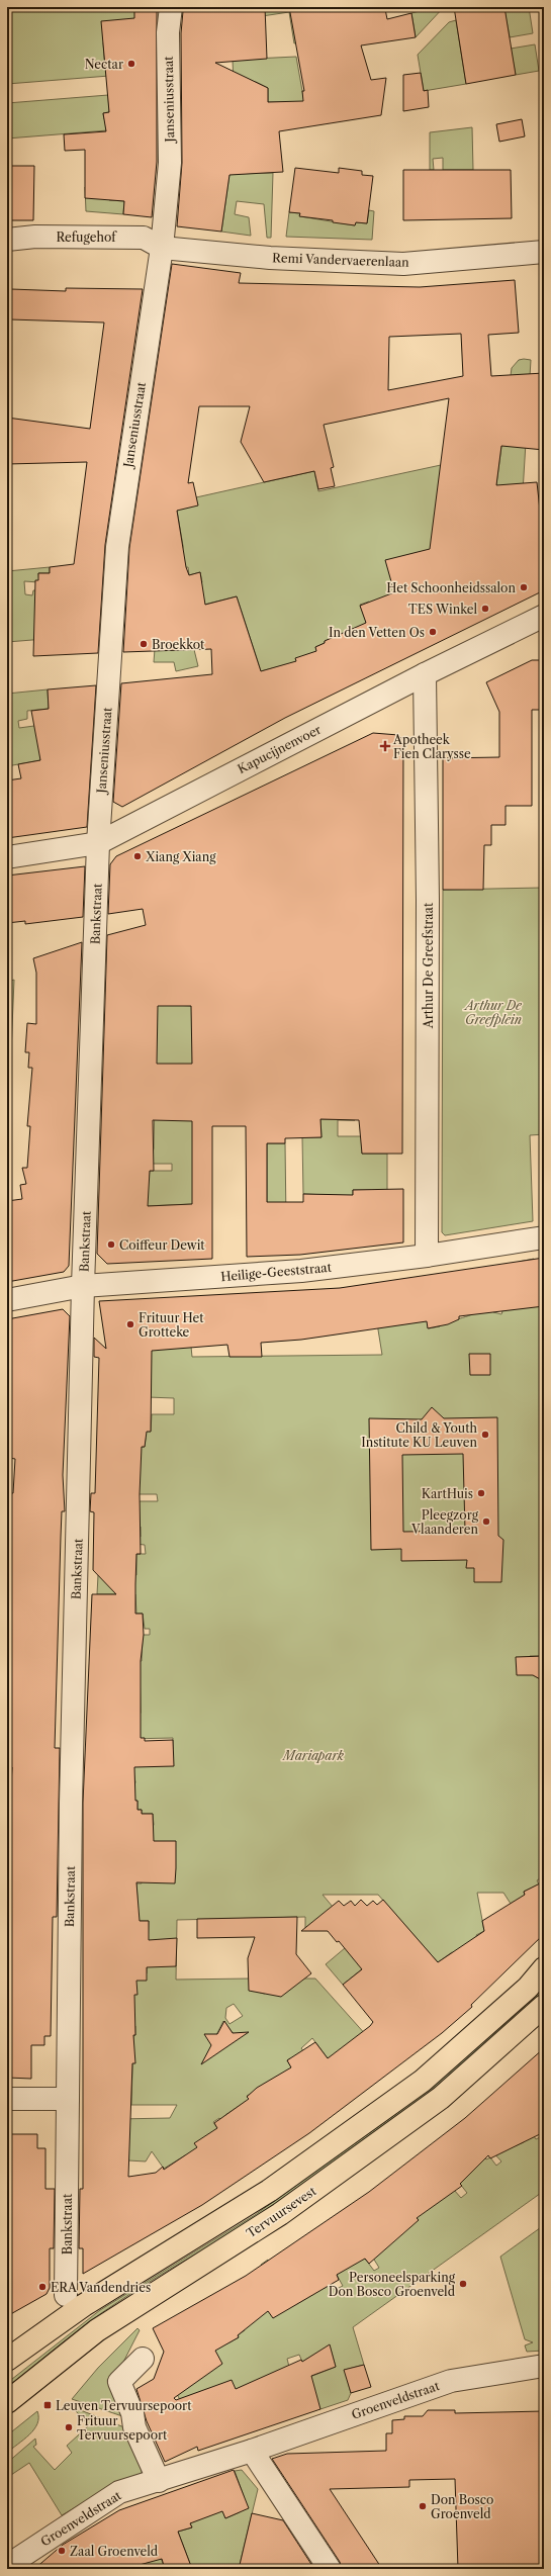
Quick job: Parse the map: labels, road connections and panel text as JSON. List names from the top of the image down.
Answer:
{
  "streets": {
    "main road": ["Tervuursevest"],
    "street": [
      "Janseniusstraat",
      "Refugehof",
      "Remi Vandervaerenlaan",
      "Kapucijnenvoer",
      "Bankstraat",
      "Arthur De Greefstraat",
      "Heilige-Geeststraat",
      "Groenveldstraat"
    ]
  },
  "crossings": [
    ["Janseniusstraat", "Refugehof"],
    ["Janseniusstraat", "Remi Vandervaerenlaan"],
    ["Janseniusstraat", "Kapucijnenvoer"],
    ["Janseniusstraat", "Bankstraat"],
    ["Refugehof", "Remi Vandervaerenlaan"],
    ["Kapucijnenvoer", "Bankstraat"],
    ["Kapucijnenvoer", "Arthur De Greefstraat"],
    ["Bankstraat", "Heilige-Geeststraat"],
    ["Arthur De Greefstraat", "Heilige-Geeststraat"]
  ],
  "parks": ["Arthur De Greefplein", "Mariapark"],
  "places": {
    "other": [
      "Nectar",
      "Het Schoonheidssalon",
      "TES Winkel",
      "In den Vetten Os",
      "Broekkot",
      "Xiang Xiang",
      "Coiffeur Dewit",
      "Frituur Het Grotteke",
      "Child & Youth Institute KU Leuven",
      "KartHuis",
      "Pleegzorg Vlaanderen",
      "Personeelsparking Don Bosco Groenveld",
      "ERA Vandendries",
      "Frituur Tervuursepoort",
      "Don Bosco Groenveld",
      "Zaal Groenveld"
    ],
    "health": ["Apotheek Fien Clarysse"],
    "transit": ["Leuven Tervuursepoort"]
  }
}
